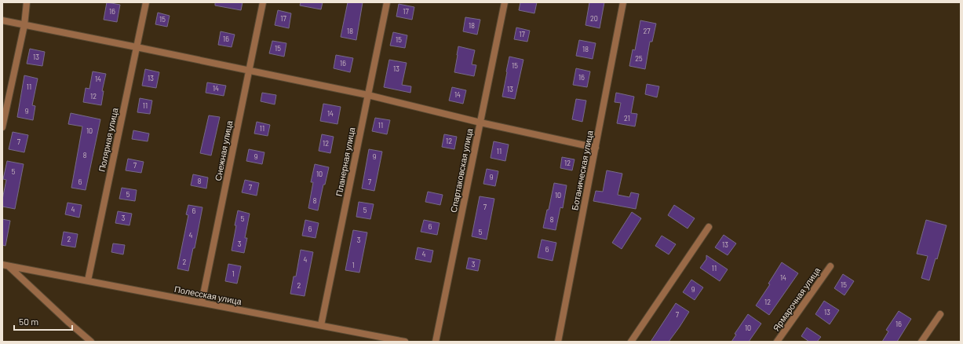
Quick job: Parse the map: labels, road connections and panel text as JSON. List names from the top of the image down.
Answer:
{
  "streets": {
    "street": [
      "Полярная улица",
      "Снежная улица",
      "Планерная улица",
      "Спартаковская улица",
      "Ботаническая улица",
      "Полесская улица",
      "Ярмарочная улица"
    ]
  },
  "crossings": [
    ["Полярная улица", "Полесская улица"],
    ["Снежная улица", "Полесская улица"],
    ["Планерная улица", "Полесская улица"]
  ],
  "house_numbers": [
    "16",
    "17",
    "17",
    "20",
    "15",
    "18",
    "18",
    "27",
    "17",
    "16",
    "15",
    "15",
    "18",
    "13",
    "25",
    "16",
    "15",
    "13",
    "16",
    "13",
    "14",
    "11",
    "14",
    "13",
    "14",
    "12",
    "11",
    "9",
    "14",
    "21",
    "11",
    "11",
    "10",
    "12",
    "7",
    "12",
    "11",
    "8",
    "9",
    "9",
    "12",
    "7",
    "5",
    "10",
    "9",
    "8",
    "6",
    "7",
    "7",
    "5",
    "10",
    "8",
    "7",
    "4",
    "5",
    "6",
    "3",
    "5",
    "8",
    "6",
    "6",
    "5",
    "4",
    "2",
    "3",
    "3",
    "13",
    "6",
    "4",
    "4",
    "2",
    "3",
    "1",
    "11",
    "1",
    "14",
    "15",
    "2",
    "9",
    "12",
    "13",
    "7",
    "16",
    "10"
  ],
  "scale_bar": "50 m"
}
